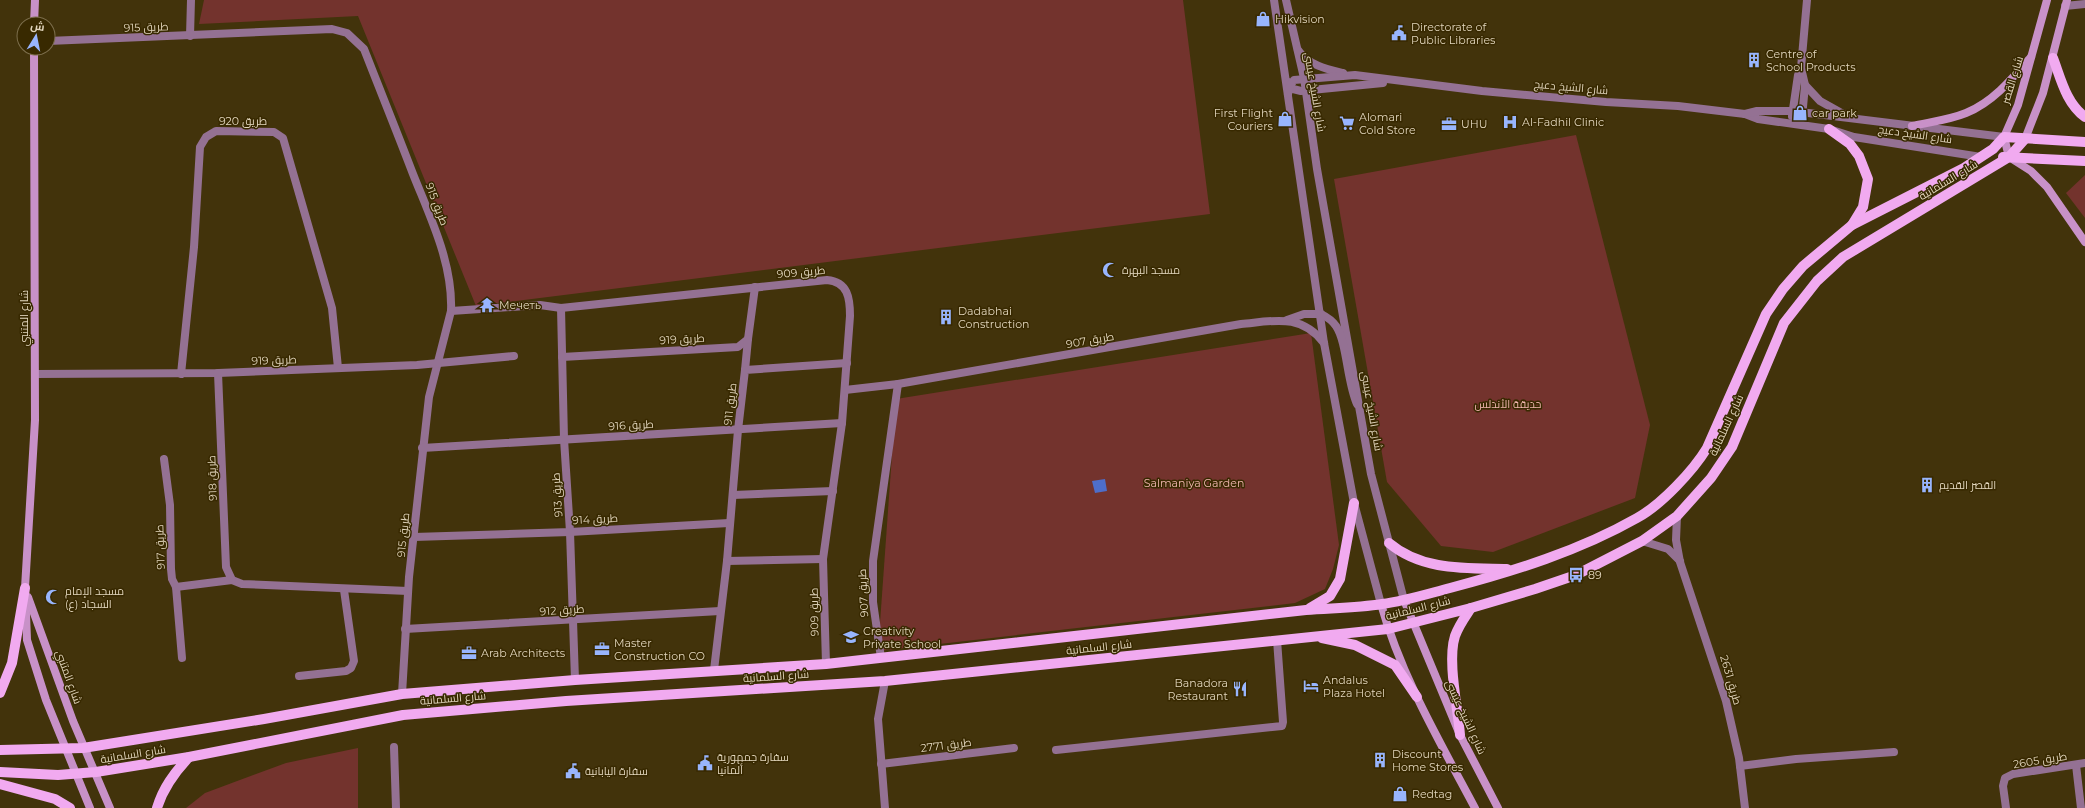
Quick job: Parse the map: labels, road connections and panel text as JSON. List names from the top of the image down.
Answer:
{
  "streets": {
    "main road": [
      "شارع القصر",
      "شارع الشيخ دعيج",
      "شارع الشيخ عيسى",
      "شارع السلمانية",
      "شارع المتنبي"
    ],
    "street": [
      "طريق 915",
      "طريق 920",
      "طريق 909",
      "طريق 919",
      "طريق 907",
      "طريق 911",
      "طريق 916",
      "طريق 918",
      "طريق 913",
      "طريق 914",
      "طريق 917",
      "طريق 912",
      "طريق 2631",
      "طريق 2771",
      "طريق 2605"
    ]
  },
  "crossings": [
    ["طريق 915", "شارع السلمانية"],
    ["طريق 915", "طريق 909"],
    ["طريق 915", "طريق 919"],
    ["طريق 915", "طريق 916"],
    ["طريق 915", "طريق 914"],
    ["طريق 915", "طريق 912"],
    ["شارع القصر", "شارع الشيخ دعيج"],
    ["شارع القصر", "شارع السلمانية"],
    ["شارع الشيخ دعيج", "شارع الشيخ عيسى"],
    ["شارع الشيخ دعيج", "شارع السلمانية"],
    ["شارع الشيخ عيسى", "شارع السلمانية"],
    ["طريق 920", "طريق 919"],
    ["شارع السلمانية", "طريق 909"],
    ["شارع السلمانية", "شارع المتنبي"],
    ["شارع السلمانية", "طريق 907"],
    ["شارع السلمانية", "طريق 911"],
    ["شارع السلمانية", "طريق 913"],
    ["شارع السلمانية", "طريق 2631"],
    ["طريق 909", "طريق 907"],
    ["طريق 909", "طريق 911"],
    ["طريق 909", "طريق 916"],
    ["طريق 909", "طريق 913"],
    ["شارع المتنبي", "طريق 919"],
    ["طريق 919", "طريق 918"],
    ["طريق 919", "طريق 913"],
    ["طريق 911", "طريق 916"],
    ["طريق 911", "طريق 914"],
    ["طريق 911", "طريق 912"],
    ["طريق 916", "طريق 913"],
    ["طريق 913", "طريق 914"],
    ["طريق 913", "طريق 912"]
  ],
  "parks": ["حديقة الأندلس", "Salmaniya Garden"],
  "places": {
    "shop": [
      "Hikvision",
      "car park",
      "First Flight Couriers",
      "Redtag"
    ],
    "public building": ["Directorate of Public Libraries", "سفارة جمهورية ألمانيا", "سفارة اليابانية"],
    "building": [
      "Centre of School Products",
      "Dadabhai Construction",
      "القصر القديم",
      "Discount Home Stores"
    ],
    "hospital": ["Al-Fadhil Clinic"],
    "supermarket": ["Alomari Cold Store"],
    "office": ["UHU", "Master Construction CO", "Arab Architects"],
    "mosque": ["مسجد البهرة", "مسجد الإمام السجاد (ع)"],
    "temple": ["Мечеть"],
    "bus stop": ["89"],
    "school or university": ["Creativity Private School"],
    "hotel": ["Andalus Plaza Hotel"],
    "restaurant": ["Banadora Restaurant"]
  },
  "north": "top"
}
